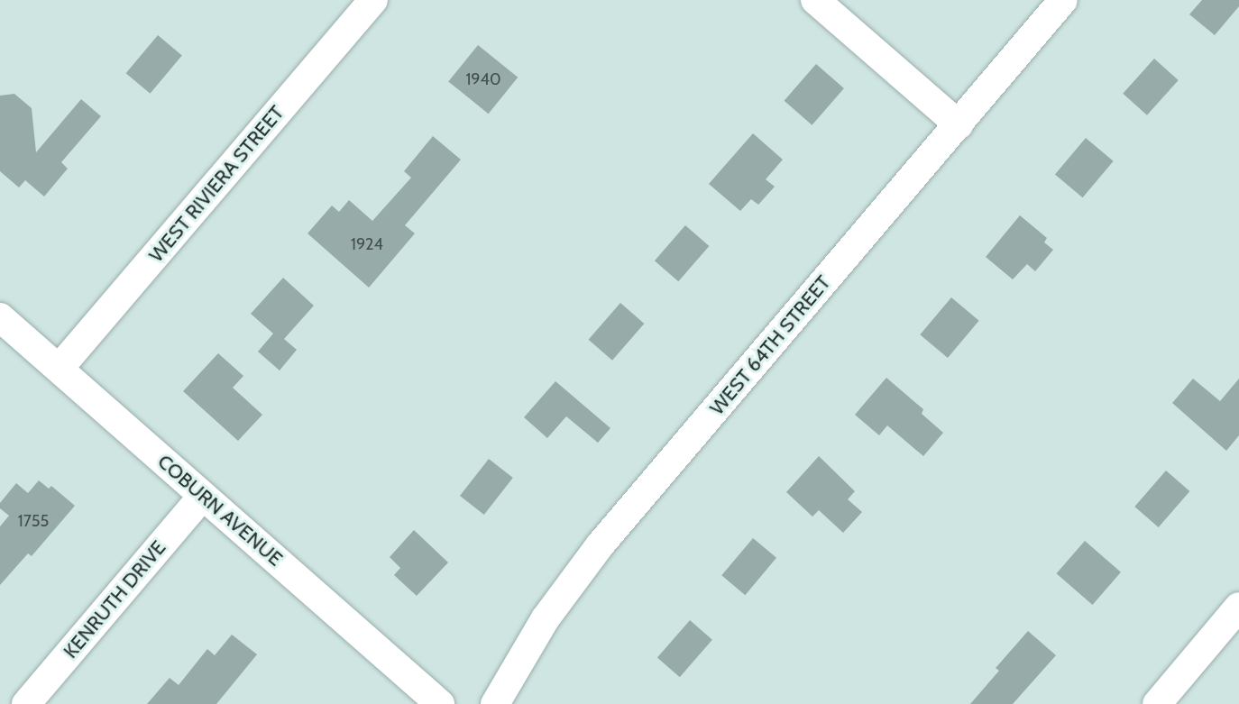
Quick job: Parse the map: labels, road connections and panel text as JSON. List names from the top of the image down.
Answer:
{
  "streets": {
    "street": [
      "WEST RIVIERA STREET",
      "WEST 64TH STREET",
      "COBURN AVENUE",
      "KENRUTH DRIVE"
    ]
  },
  "crossings": [
    ["WEST RIVIERA STREET", "COBURN AVENUE"],
    ["COBURN AVENUE", "KENRUTH DRIVE"]
  ],
  "house_numbers": ["1940", "1924", "1755"]
}
